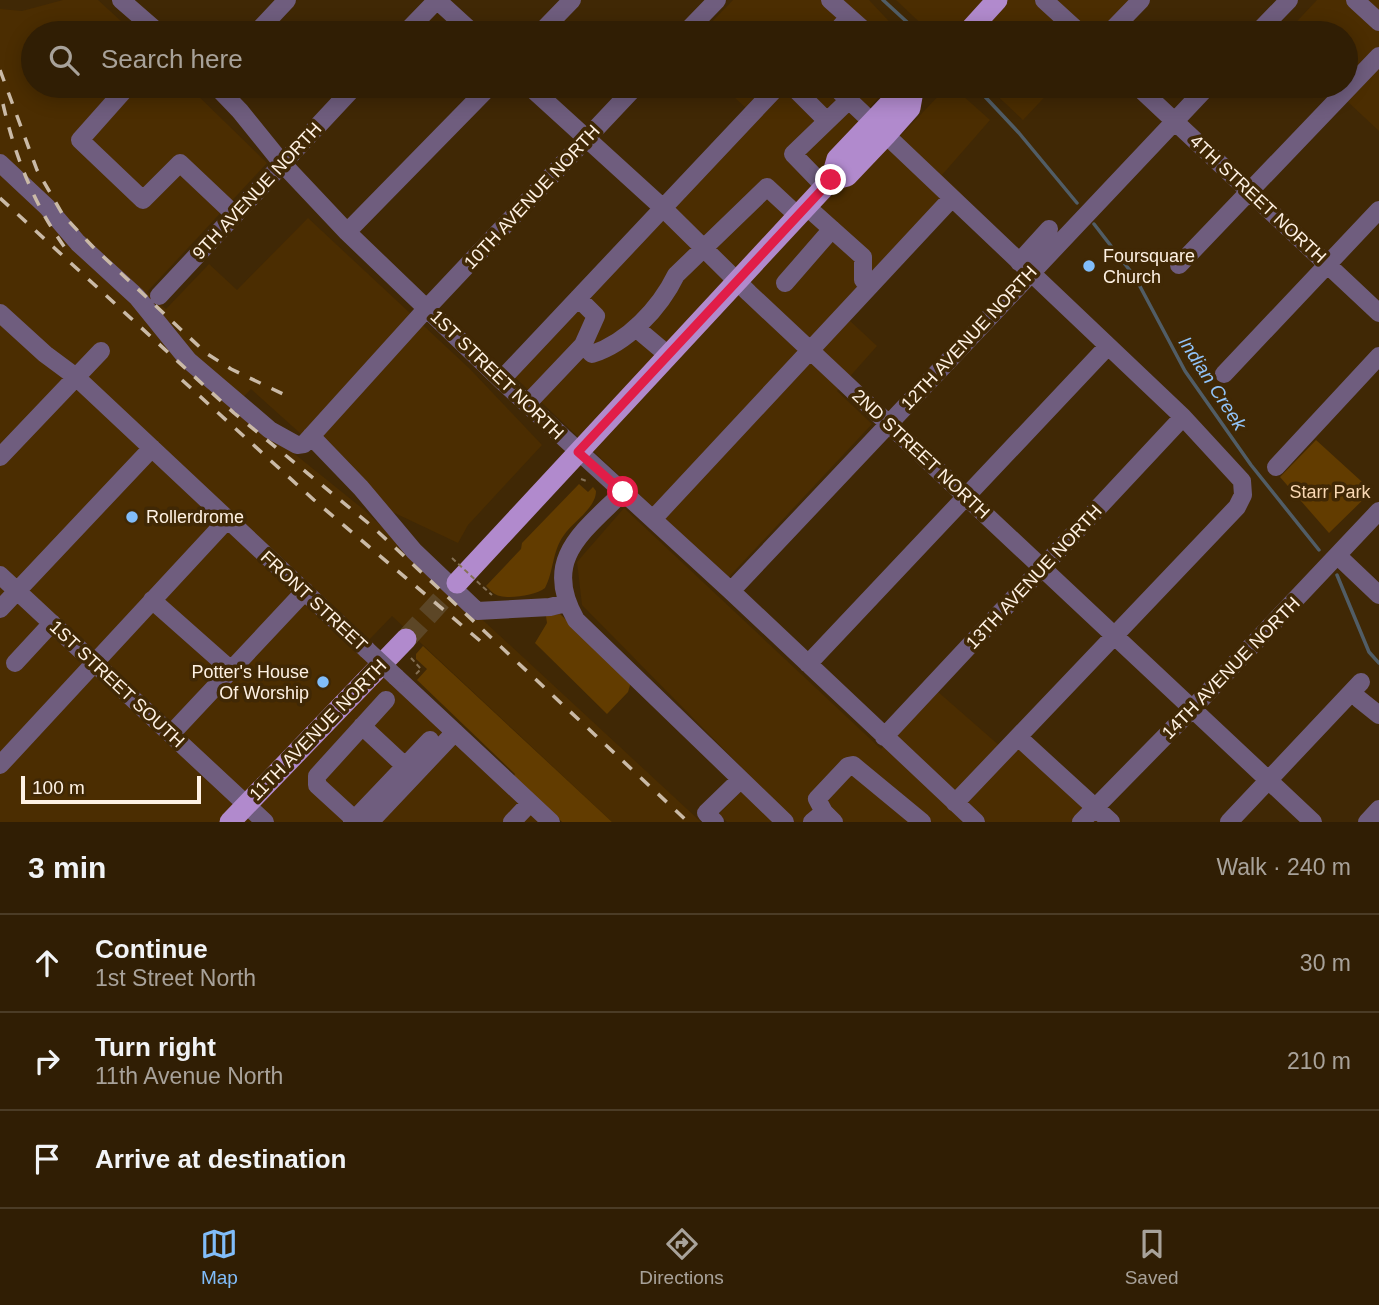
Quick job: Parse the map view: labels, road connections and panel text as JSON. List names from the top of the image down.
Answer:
{
  "streets": {
    "main road": ["11TH AVENUE NORTH"],
    "street": [
      "9TH AVENUE NORTH",
      "10TH AVENUE NORTH",
      "4TH STREET NORTH",
      "12TH AVENUE NORTH",
      "1ST STREET NORTH",
      "2ND STREET NORTH",
      "13TH AVENUE NORTH",
      "FRONT STREET",
      "14TH AVENUE NORTH",
      "1ST STREET SOUTH"
    ]
  },
  "crossings": [
    ["9TH AVENUE NORTH", "1ST STREET NORTH"],
    ["10TH AVENUE NORTH", "1ST STREET NORTH"],
    ["10TH AVENUE NORTH", "2ND STREET NORTH"],
    ["4TH STREET NORTH", "12TH AVENUE NORTH"],
    ["12TH AVENUE NORTH", "1ST STREET NORTH"],
    ["12TH AVENUE NORTH", "2ND STREET NORTH"],
    ["1ST STREET NORTH", "13TH AVENUE NORTH"],
    ["2ND STREET NORTH", "13TH AVENUE NORTH"],
    ["2ND STREET NORTH", "14TH AVENUE NORTH"],
    ["1ST STREET SOUTH", "11TH AVENUE NORTH"]
  ],
  "water": ["Indian Creek"],
  "parks": ["Starr Park"],
  "places": ["Foursquare Church", "Rollerdrome", "Potter's House Of Worship"],
  "scale_bar": "100 m",
  "page": {
    "search": "Search here",
    "scale": "100 m",
    "heading": ["3 min", "Walk · 240 m"],
    "list": [
      ["Continue", "1st Street North", "30 m"],
      ["Turn right", "11th Avenue North", "210 m"],
      "Arrive at destination"
    ],
    "nav": ["Map", "Directions", "Saved"]
  }
}
